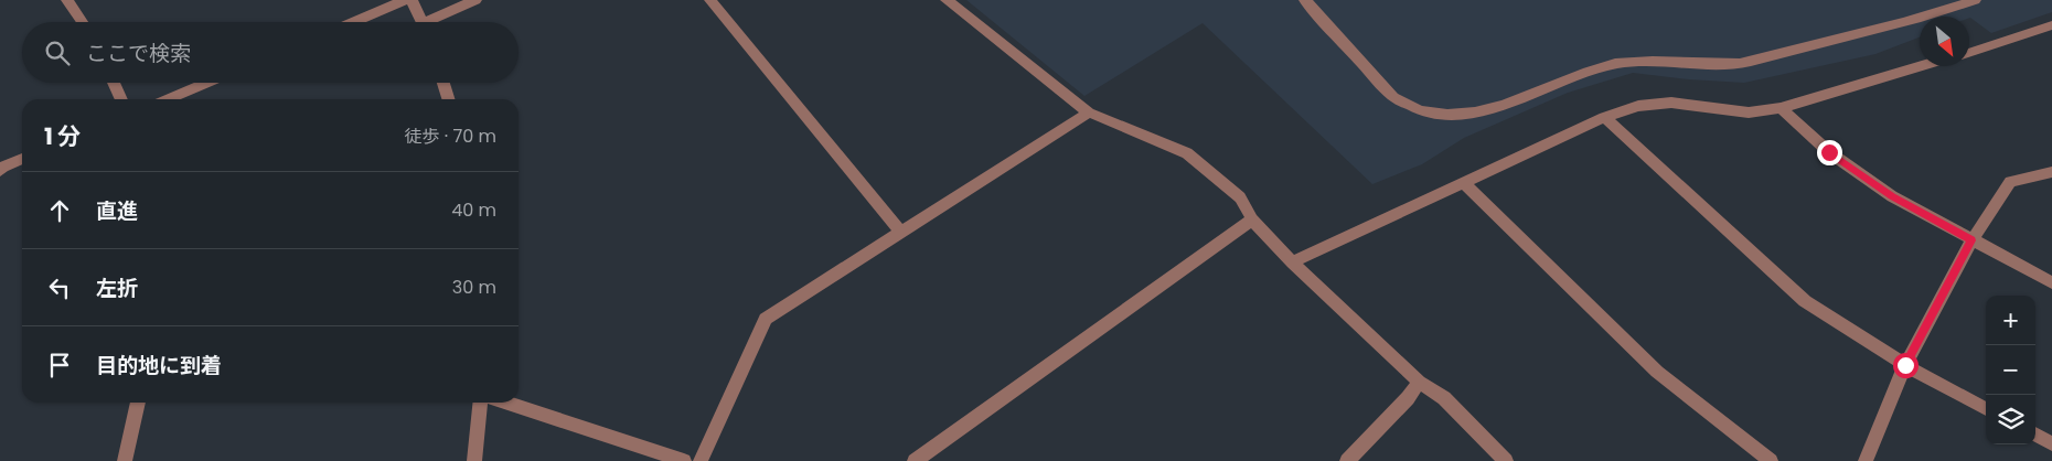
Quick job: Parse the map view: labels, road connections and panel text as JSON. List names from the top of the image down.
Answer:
{
  "north": "bottom right",
  "page": {
    "search": "ここで検索",
    "heading": ["1 分", "徒歩 · 70 m"],
    "list": [
      ["直進", "40 m"],
      ["左折", "30 m"],
      "目的地に到着"
    ],
    "map_buttons": ["+", "−"]
  }
}
